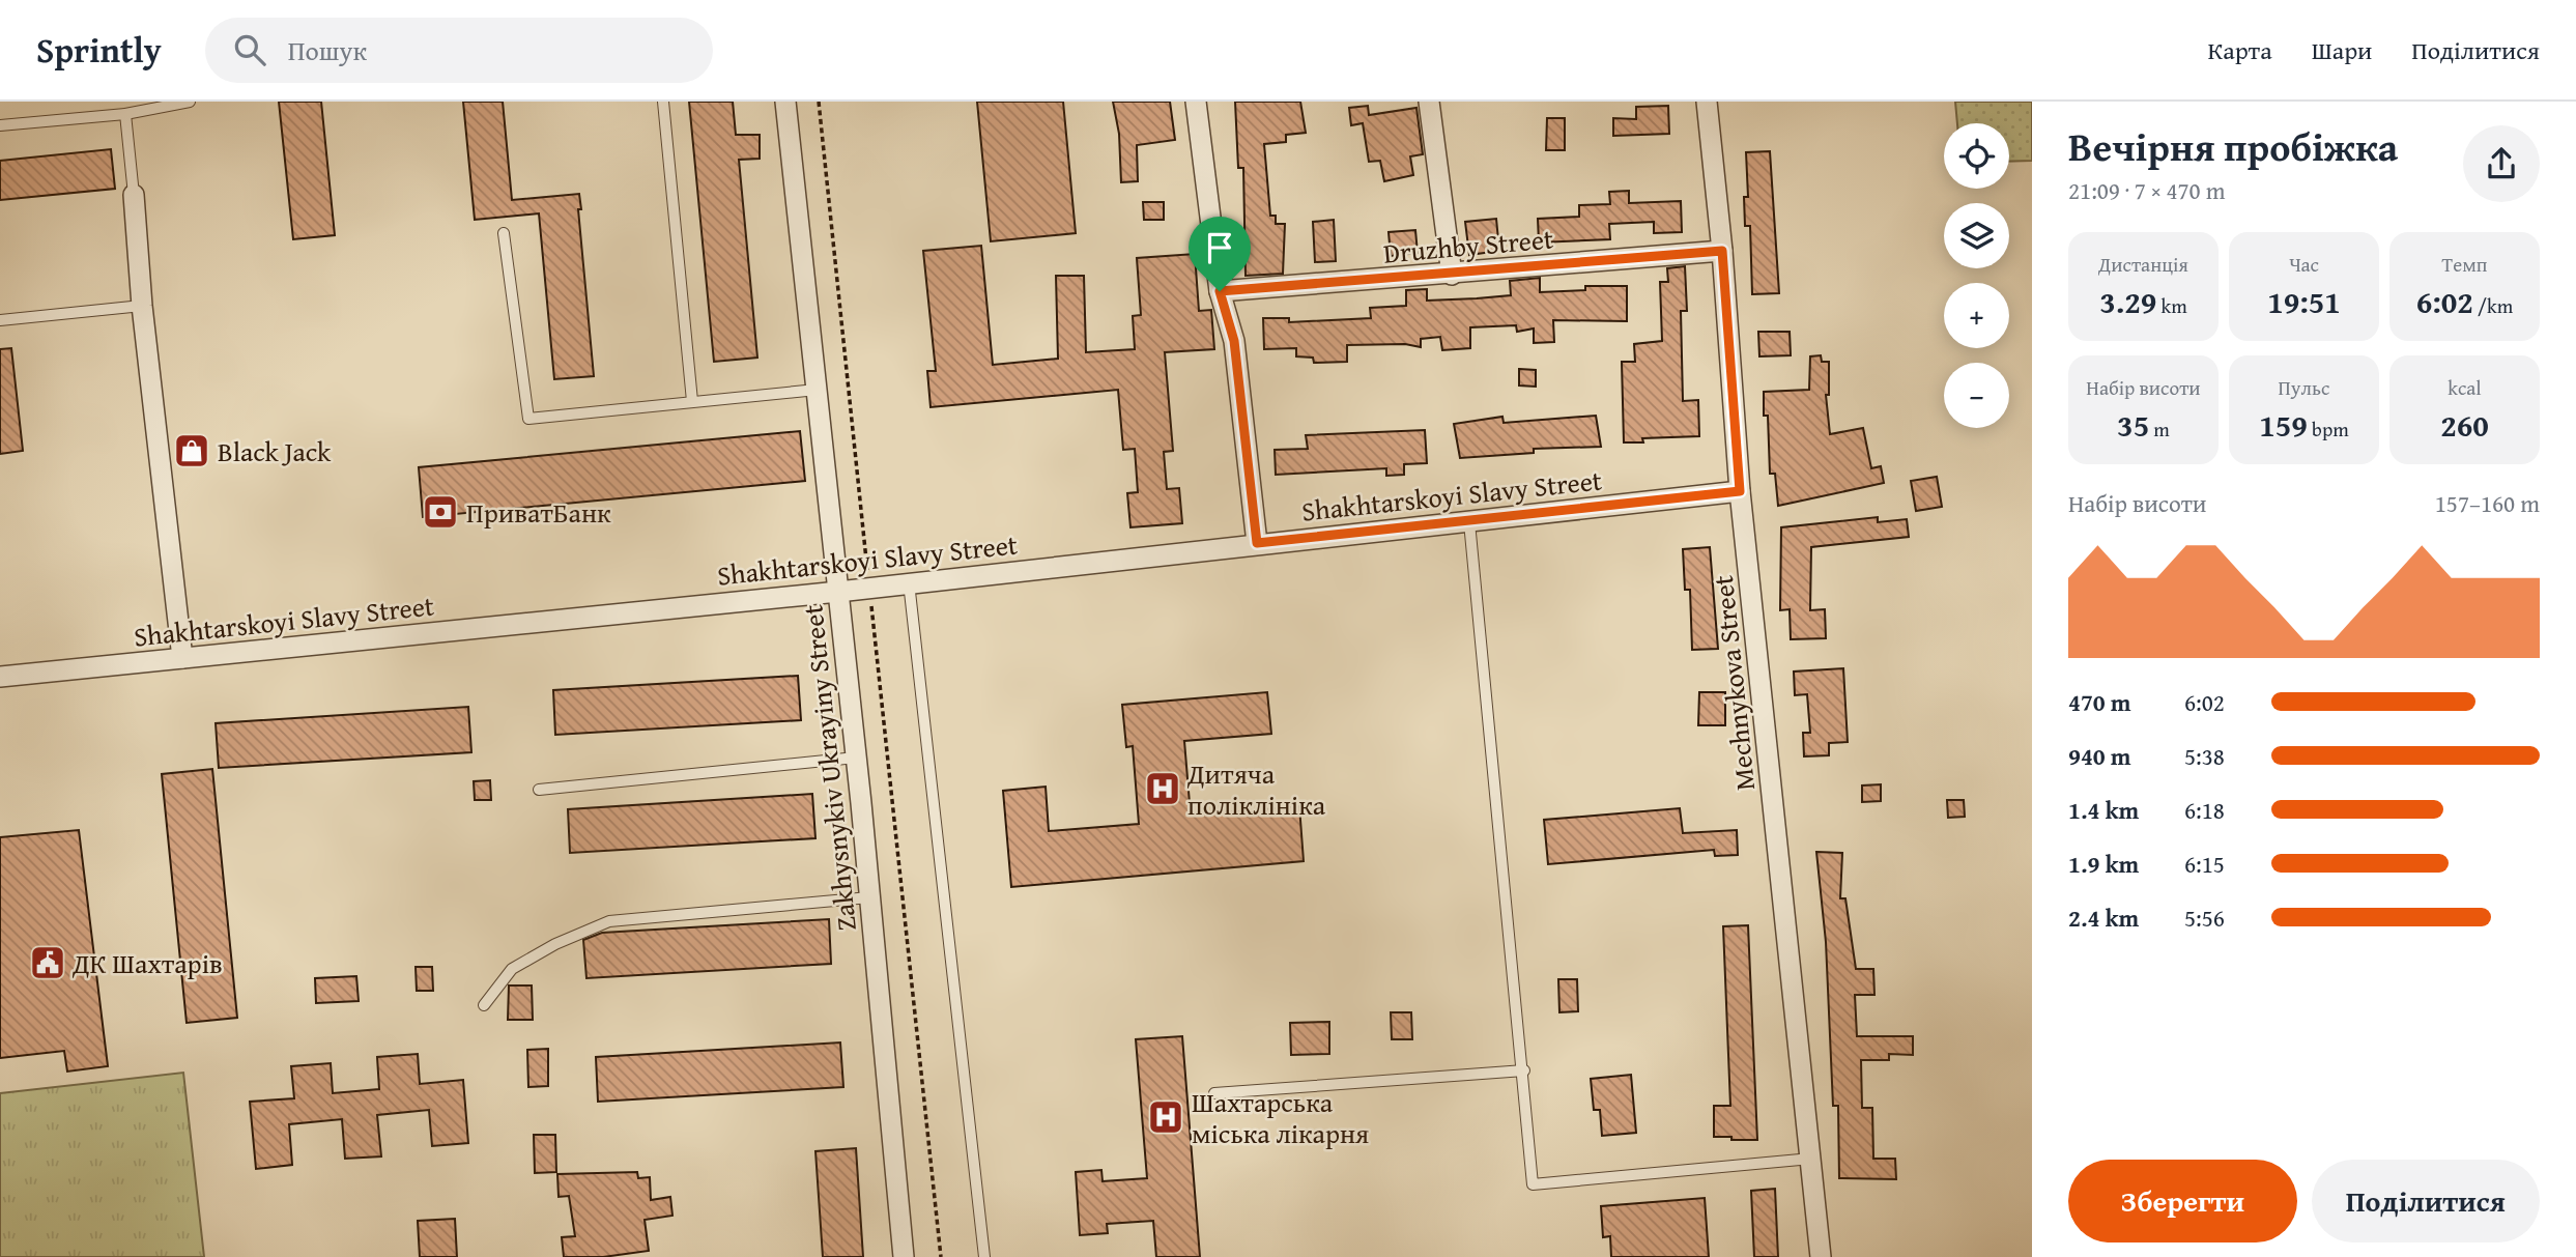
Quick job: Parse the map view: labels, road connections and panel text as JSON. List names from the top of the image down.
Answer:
{
  "streets": {
    "street": [
      "Druzhby Street",
      "Shakhtarskoyi Slavy Street",
      "Mechnykova Street",
      "Zakhysnykiv Ukrayiny Street"
    ]
  },
  "crossings": [
    ["Druzhby Street", "Mechnykova Street"],
    ["Shakhtarskoyi Slavy Street", "Mechnykova Street"],
    ["Shakhtarskoyi Slavy Street", "Zakhysnykiv Ukrayiny Street"]
  ],
  "places": {
    "shop": ["Black Jack"],
    "bank": ["ПриватБанк"],
    "hospital": ["Дитяча поліклініка", "Шахтарська міська лікарня"],
    "public building": ["ДК Шахтарів"]
  },
  "page": {
    "header": "Sprintly",
    "search": "Пошук",
    "nav": ["Карта", "Шари", "Поділитися"],
    "heading": ["Вечірня пробіжка", "21:09 · 7 × 470 m"],
    "map_buttons": ["+", "−"],
    "stats": [
      ["Дистанція", "3.29 km"],
      ["Час", "19:51"],
      ["Темп", "6:02 /km"],
      ["Набір висоти", "35 m"],
      ["Пульс", "159 bpm"],
      ["kcal", "260"]
    ],
    "chart": ["Набір висоти", "157–160 m"],
    "list": [
      {
        "name": "470 m",
        "note": "6:02"
      },
      {
        "name": "940 m",
        "note": "5:38"
      },
      {
        "name": "1.4 km",
        "note": "6:18"
      },
      {
        "name": "1.9 km",
        "note": "6:15"
      },
      {
        "name": "2.4 km",
        "note": "5:56"
      }
    ],
    "buttons": ["Зберегти", "Поділитися"]
  }
}
